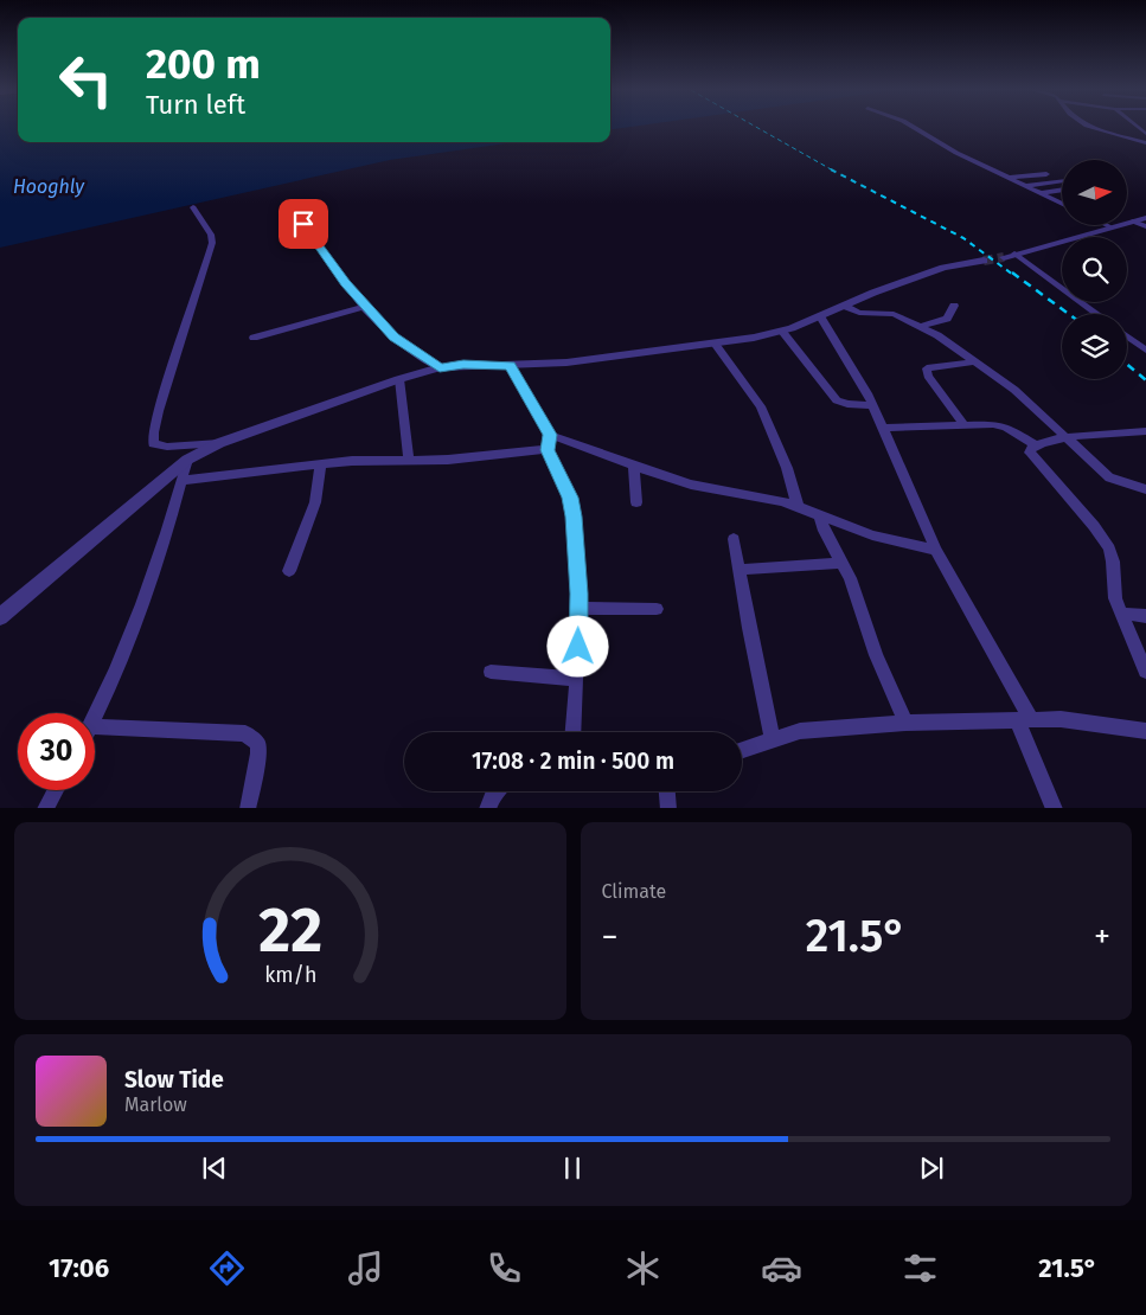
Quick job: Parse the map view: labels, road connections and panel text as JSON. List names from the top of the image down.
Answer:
{
  "water": ["Hooghly"],
  "north": "right",
  "page": {
    "turn": ["200 m", "Turn left"],
    "limit": "30",
    "trip": "17:08 · 2 min · 500 m",
    "tile": "Climate",
    "heat": ["−", "21.5°", "+"],
    "song": ["Slow Tide", "Marlow"],
    "tabs": ["17:06", "21.5°"],
    "gauge": ["22", "km/h"]
  }
}
